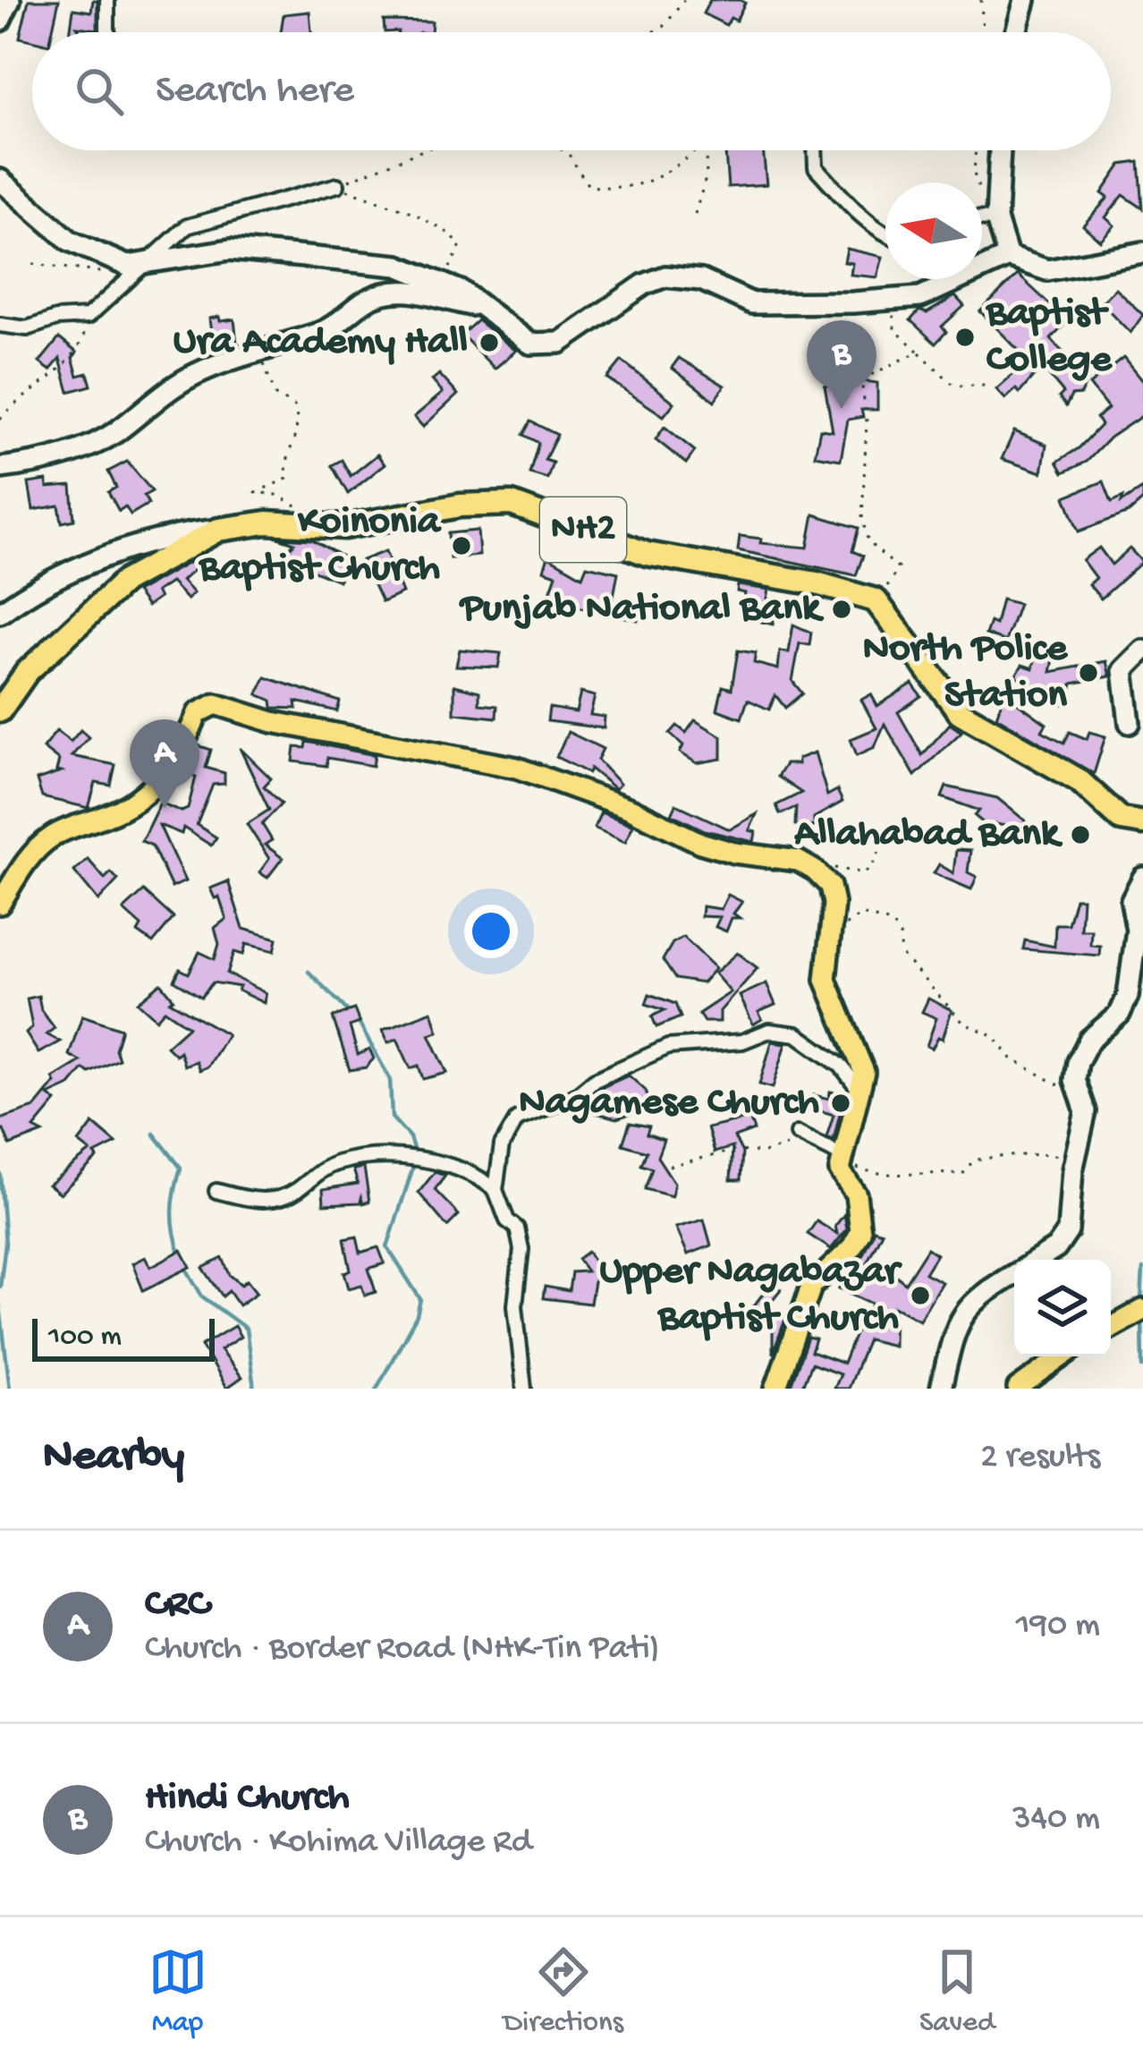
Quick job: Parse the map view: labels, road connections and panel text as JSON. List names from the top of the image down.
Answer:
{
  "streets": {
    "highway": ["NH2"]
  },
  "places": [
    "Baptist College",
    "Ura Academy Hall",
    "Koinonia Baptist Church",
    "Punjab National Bank",
    "North Police Station",
    "Allahabad Bank",
    "Nagamese Church",
    "Upper Nagabazar Baptist Church"
  ],
  "scale_bar": "100 m",
  "north": "left",
  "page": {
    "search": "Search here",
    "pins": ["B", "A"],
    "scale": "100 m",
    "heading": ["Nearby", "2 results"],
    "list": [
      {
        "mark": "A",
        "name": "CRC",
        "note": "Church · Border Road (NHK-Tin Pati)",
        "value": "190 m"
      },
      {
        "mark": "B",
        "name": "Hindi Church",
        "note": "Church · Kohima Village Rd",
        "value": "340 m"
      }
    ],
    "nav": ["Map", "Directions", "Saved"]
  }
}
